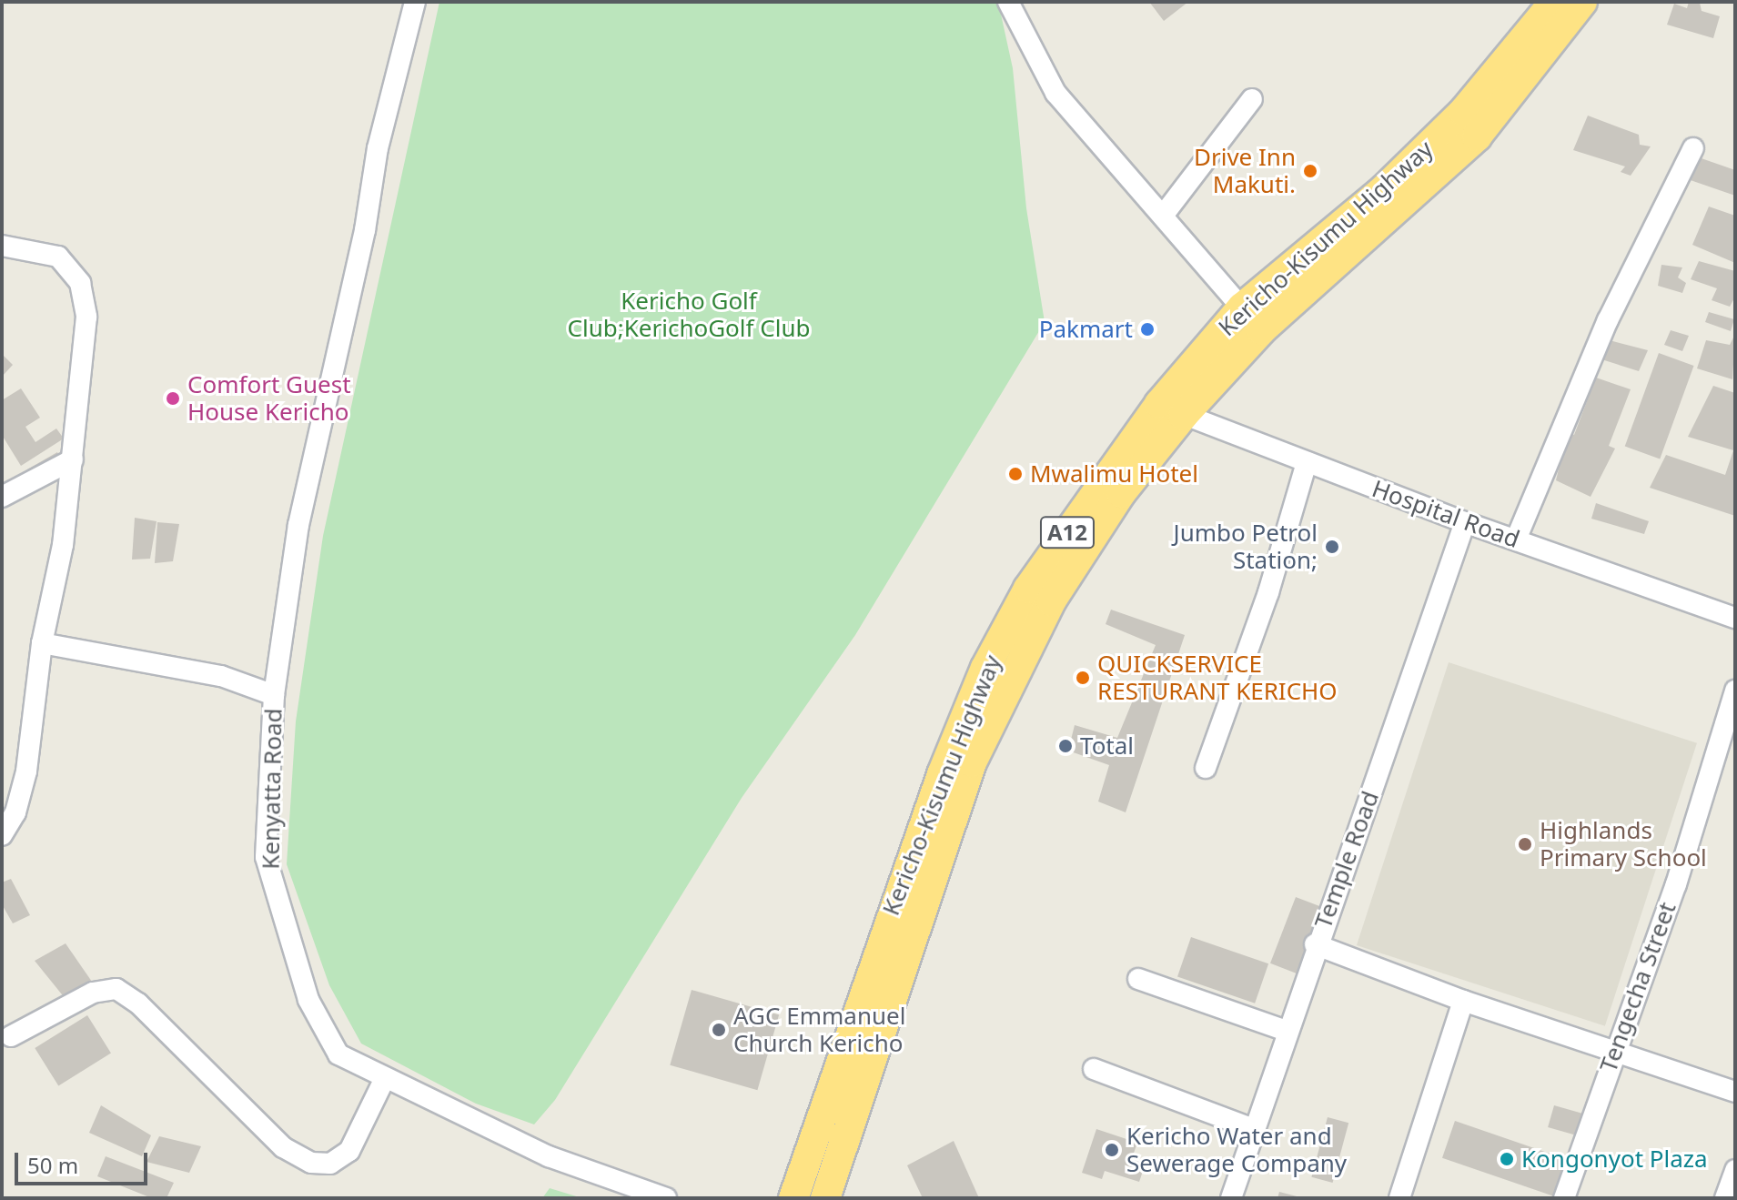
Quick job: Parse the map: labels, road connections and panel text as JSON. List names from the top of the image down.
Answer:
{
  "streets": {
    "highway": ["Kericho-Kisumu Highway", "A12"],
    "street": [
      "Hospital Road",
      "Kenyatta Road",
      "Temple Road",
      "Tengecha Street"
    ]
  },
  "crossings": [
    ["Kericho-Kisumu Highway", "Hospital Road"],
    ["Hospital Road", "Temple Road"]
  ],
  "parks": ["Kericho Golf Club;KerichoGolf Club"],
  "places": [
    "Drive Inn Makuti.",
    "Pakmart",
    "Comfort Guest House Kericho",
    "Mwalimu Hotel",
    "Jumbo Petrol Station;",
    "QUICKSERVICE RESTURANT KERICHO",
    "Total",
    "Highlands Primary School",
    "AGC Emmanuel Church Kericho",
    "Kericho Water and Sewerage Company",
    "Kongonyot Plaza"
  ],
  "scale_bar": "50 m"
}
